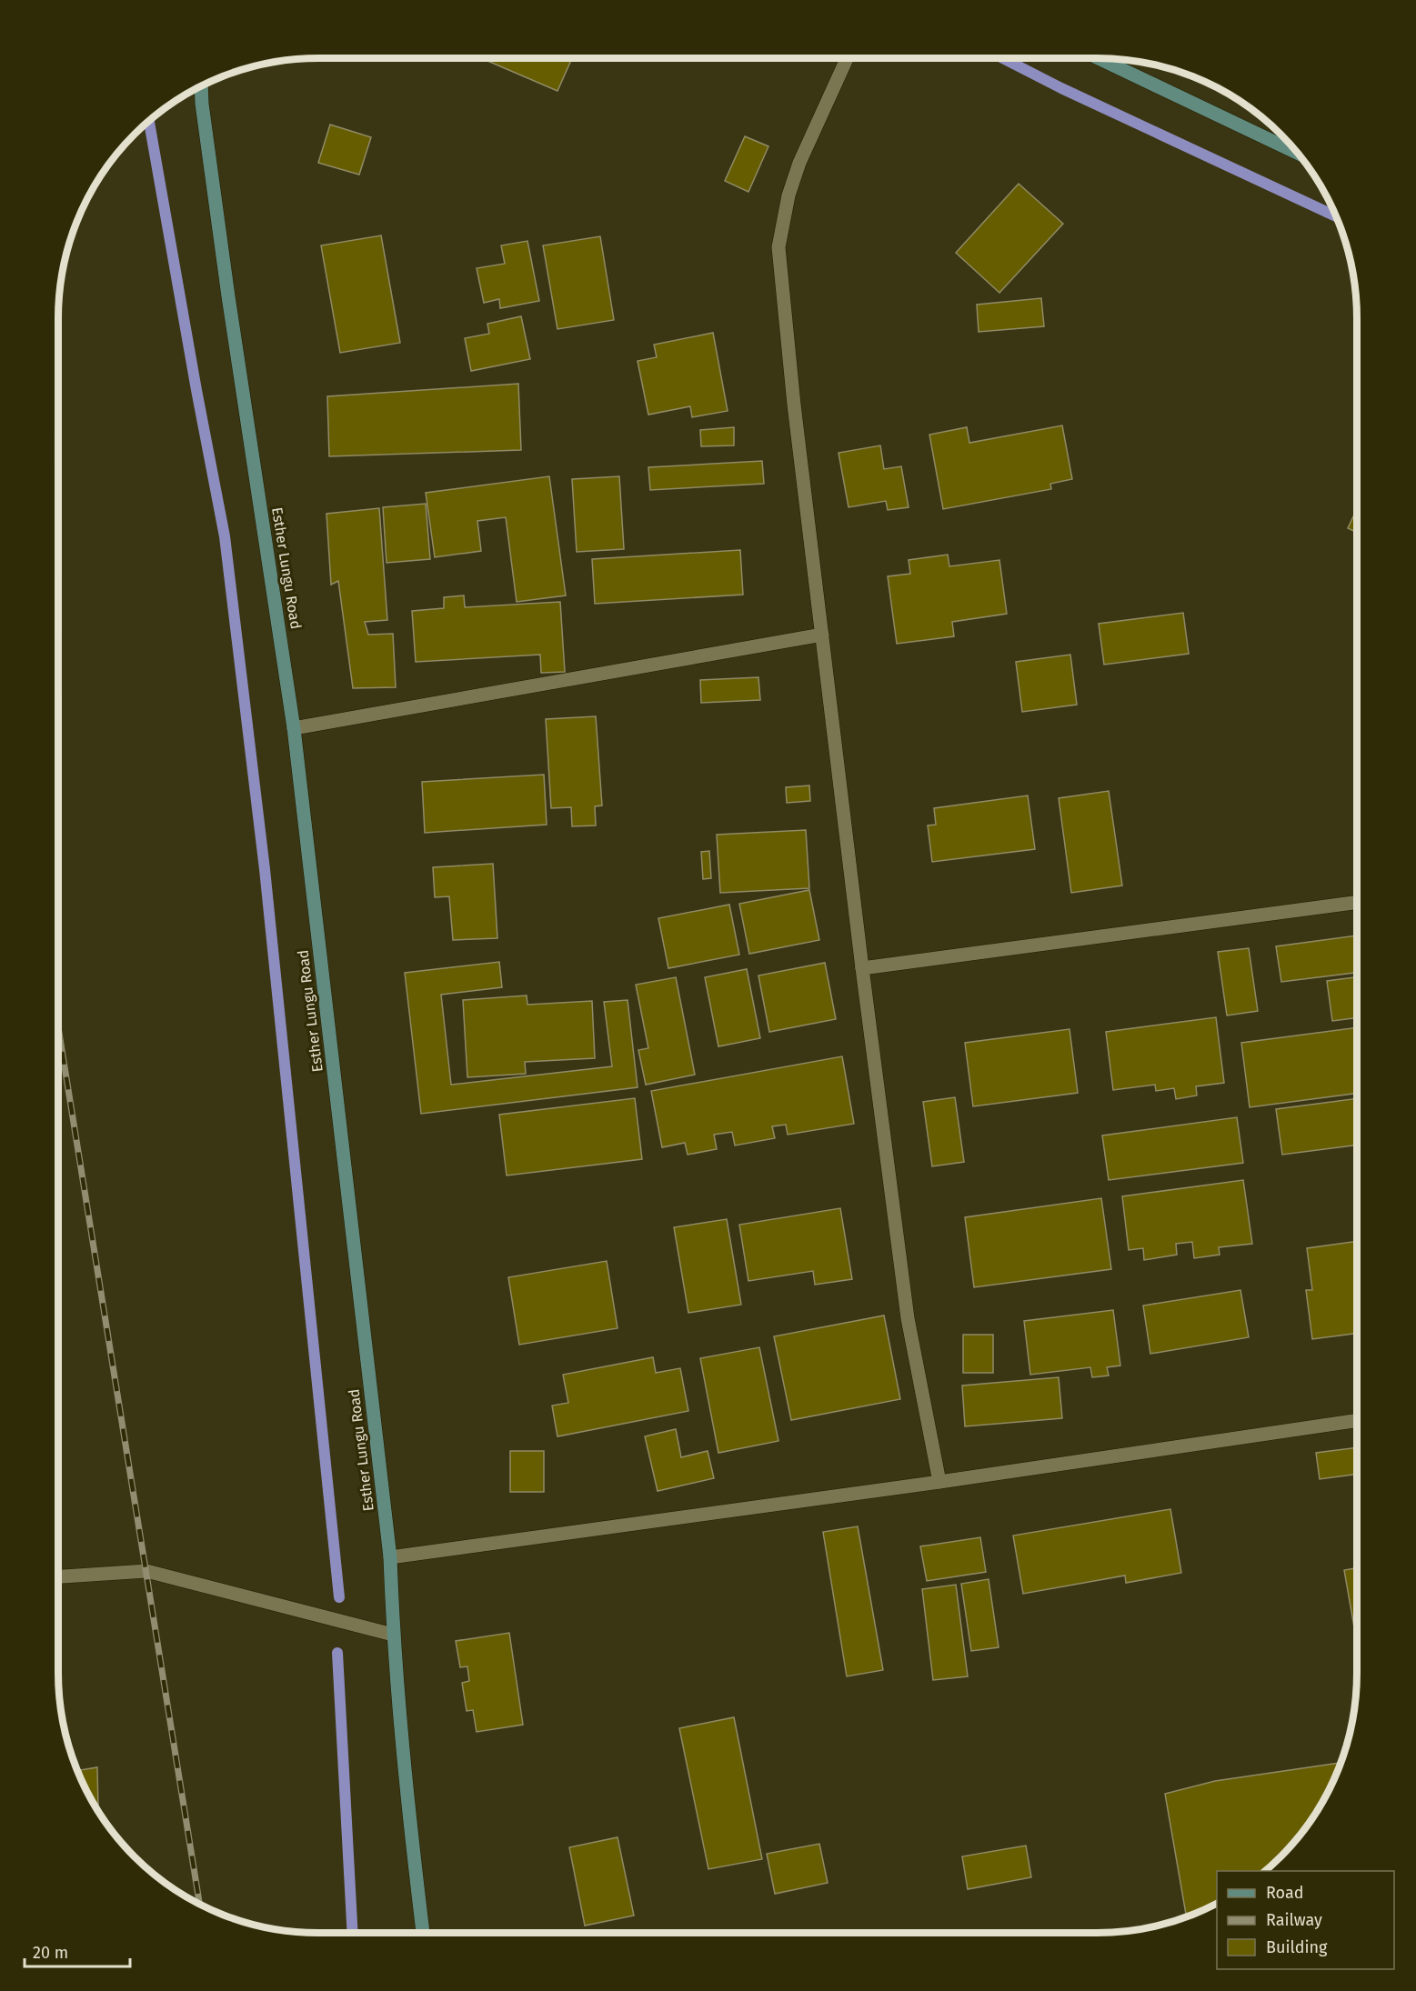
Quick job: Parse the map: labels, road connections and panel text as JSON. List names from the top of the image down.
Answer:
{
  "streets": {
    "street": ["Esther Lungu Road"]
  },
  "legend": ["Road", "Railway", "Building"],
  "scale_bar": "20 m"
}
